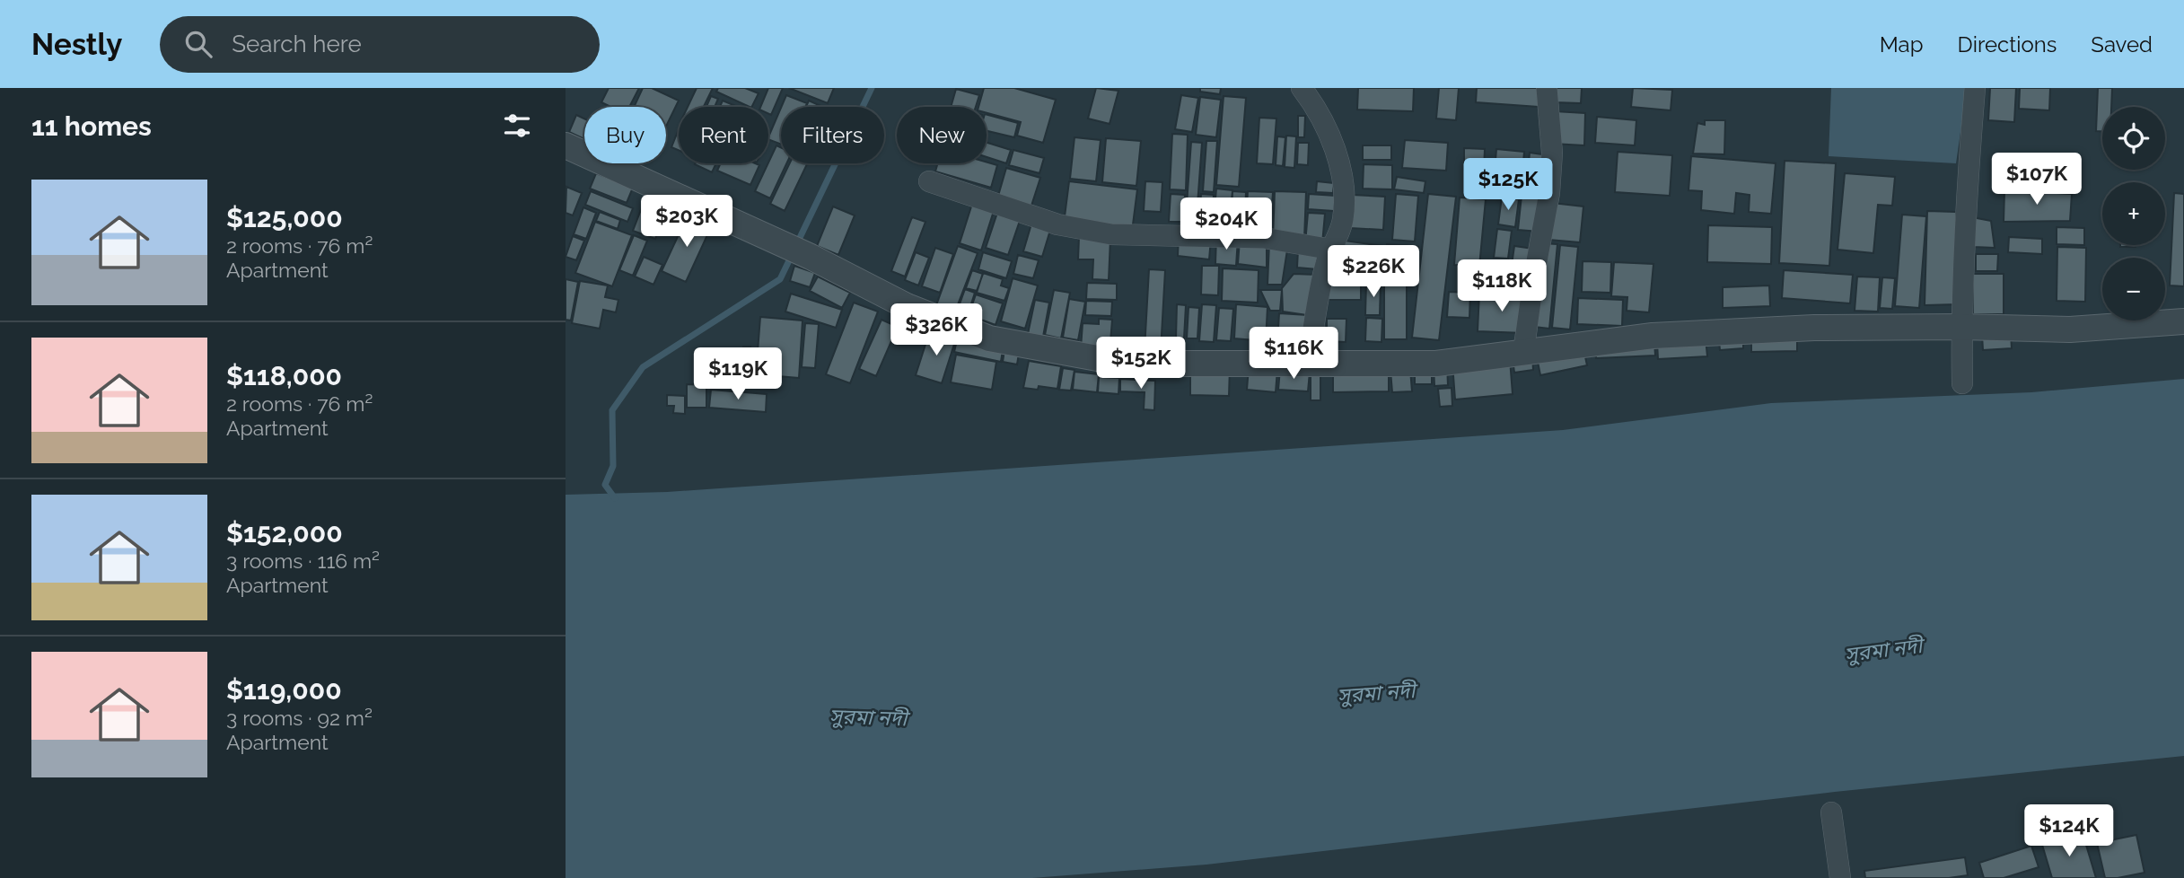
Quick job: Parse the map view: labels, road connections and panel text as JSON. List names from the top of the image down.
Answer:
{
  "water": ["সুরমা নদী"],
  "page": {
    "header": "Nestly",
    "search": "Search here",
    "nav": ["Map", "Directions", "Saved"],
    "heading": "11 homes",
    "map_buttons": ["+", "−"],
    "chip": [
      "Buy",
      "Rent",
      "Filters",
      "New"
    ],
    "price": [
      "$107K",
      "$125K",
      "$203K",
      "$204K",
      "$226K",
      "$118K",
      "$326K",
      "$116K",
      "$152K",
      "$119K",
      "$124K"
    ],
    "list": [
      {
        "name": "$125,000",
        "note": "2 rooms · 76 m² · Apartment"
      },
      {
        "name": "$118,000",
        "note": "2 rooms · 76 m² · Apartment"
      },
      {
        "name": "$152,000",
        "note": "3 rooms · 116 m² · Apartment"
      },
      {
        "name": "$119,000",
        "note": "3 rooms · 92 m² · Apartment"
      }
    ]
  }
}
